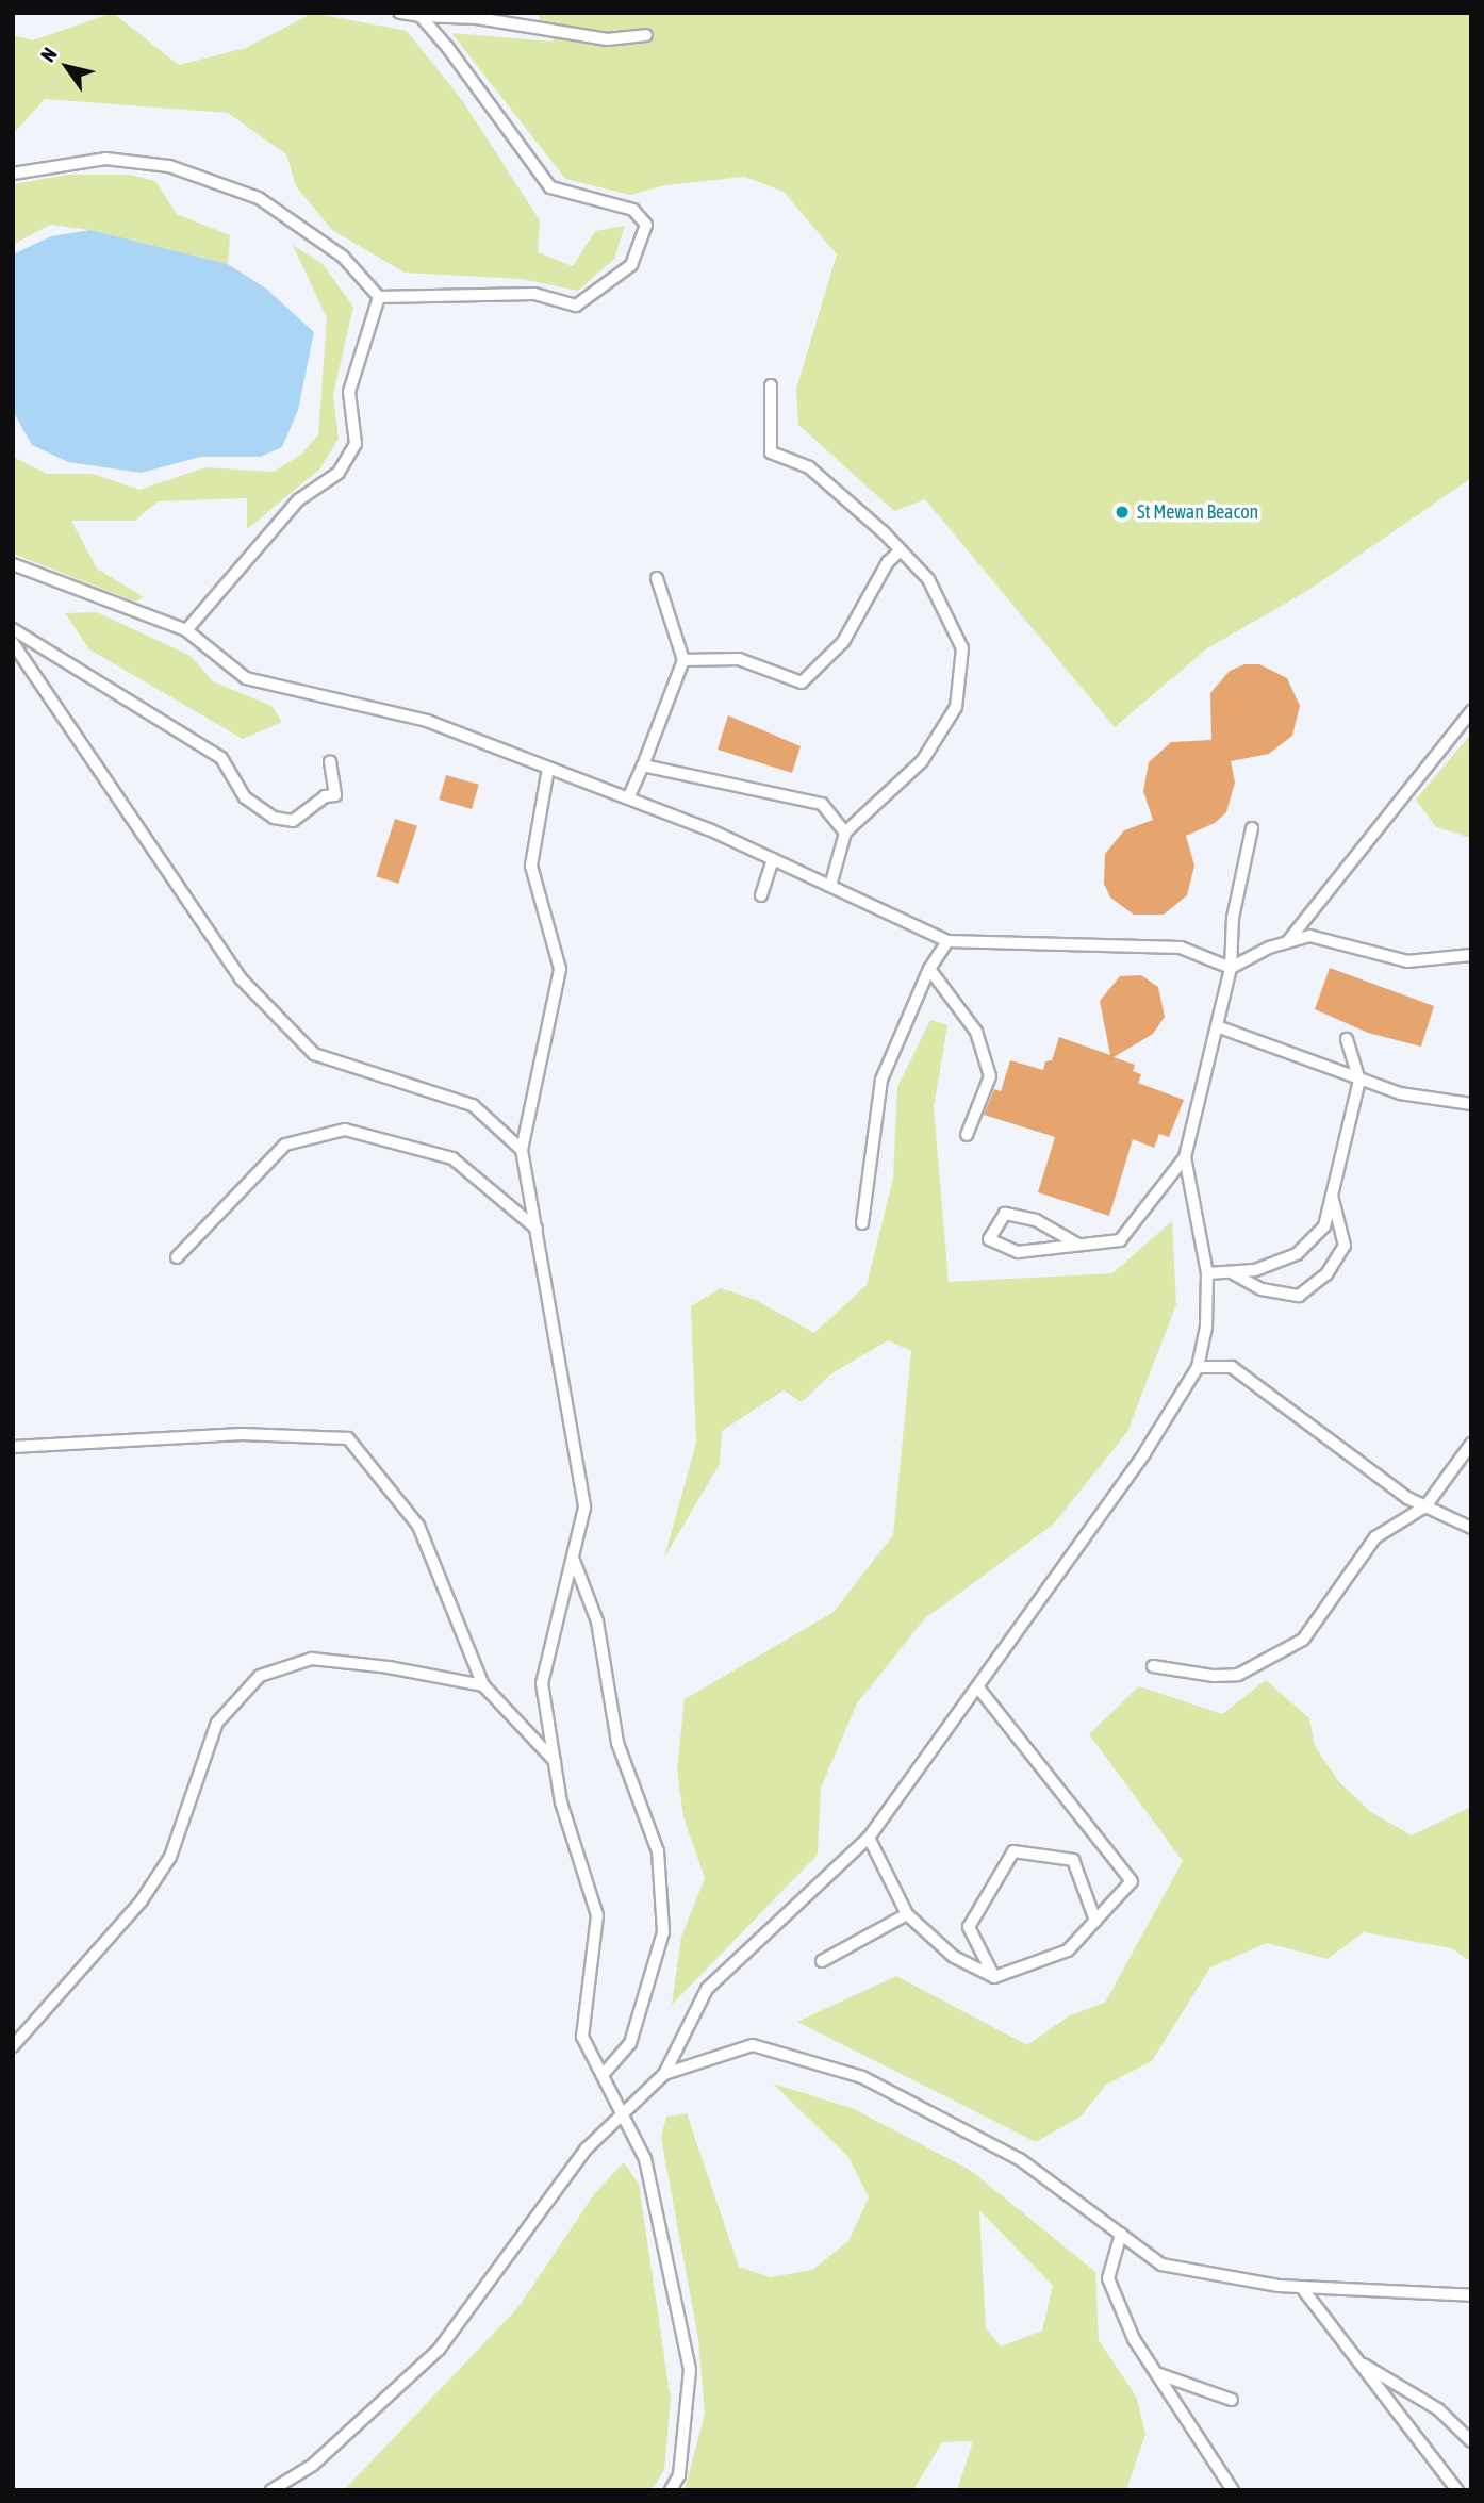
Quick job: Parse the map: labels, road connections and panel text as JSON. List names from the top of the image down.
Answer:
{
  "places": ["St Mewan Beacon"],
  "north": "top left"
}
